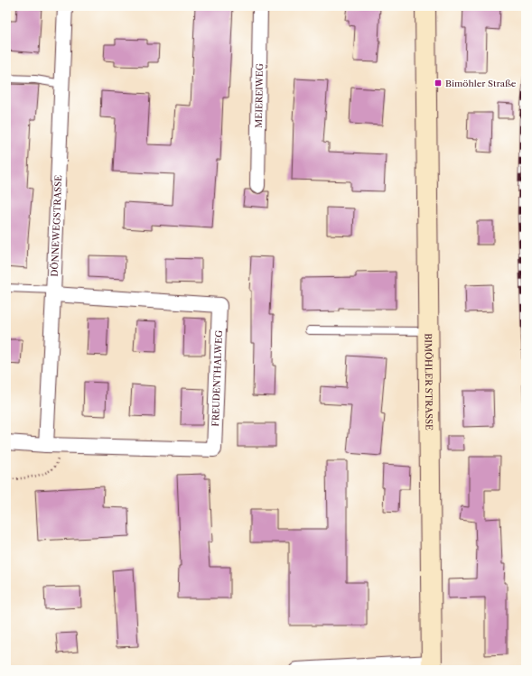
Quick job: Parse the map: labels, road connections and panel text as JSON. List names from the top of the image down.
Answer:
{
  "streets": {
    "street": [
      "MEIEREIWEG",
      "DÖNNEWEGSTRASSE",
      "FREUDENTHALWEG",
      "BIMÖHLER STRASSE"
    ]
  },
  "crossings": [
    ["DÖNNEWEGSTRASSE", "FREUDENTHALWEG"]
  ],
  "places": {
    "transit": ["Bimöhler Straße"]
  }
}
